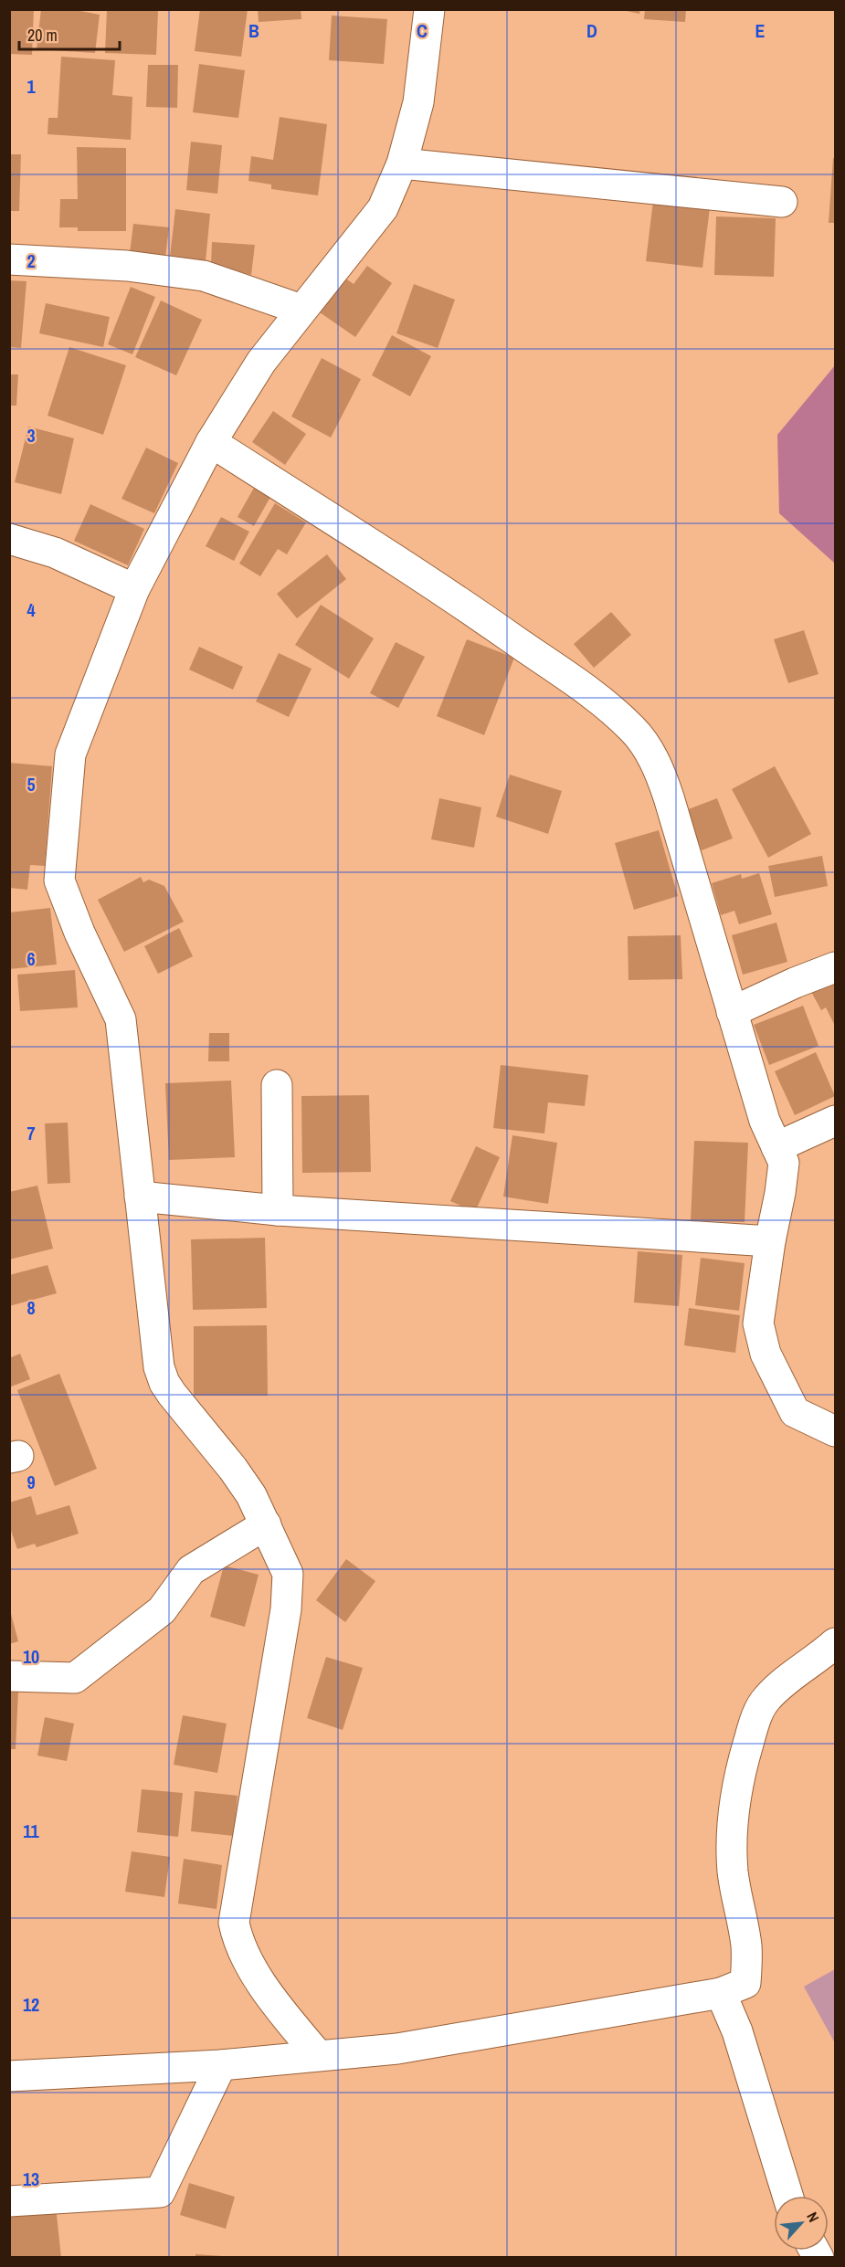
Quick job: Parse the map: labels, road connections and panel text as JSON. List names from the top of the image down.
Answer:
{
  "scale_bar": "20 m",
  "north": "top right",
  "grid": {
    "columns": [
      "B",
      "C",
      "D",
      "E"
    ],
    "rows": [
      "1",
      "2",
      "3",
      "4",
      "5",
      "6",
      "7",
      "8",
      "9",
      "10",
      "11",
      "12",
      "13"
    ]
  }
}
